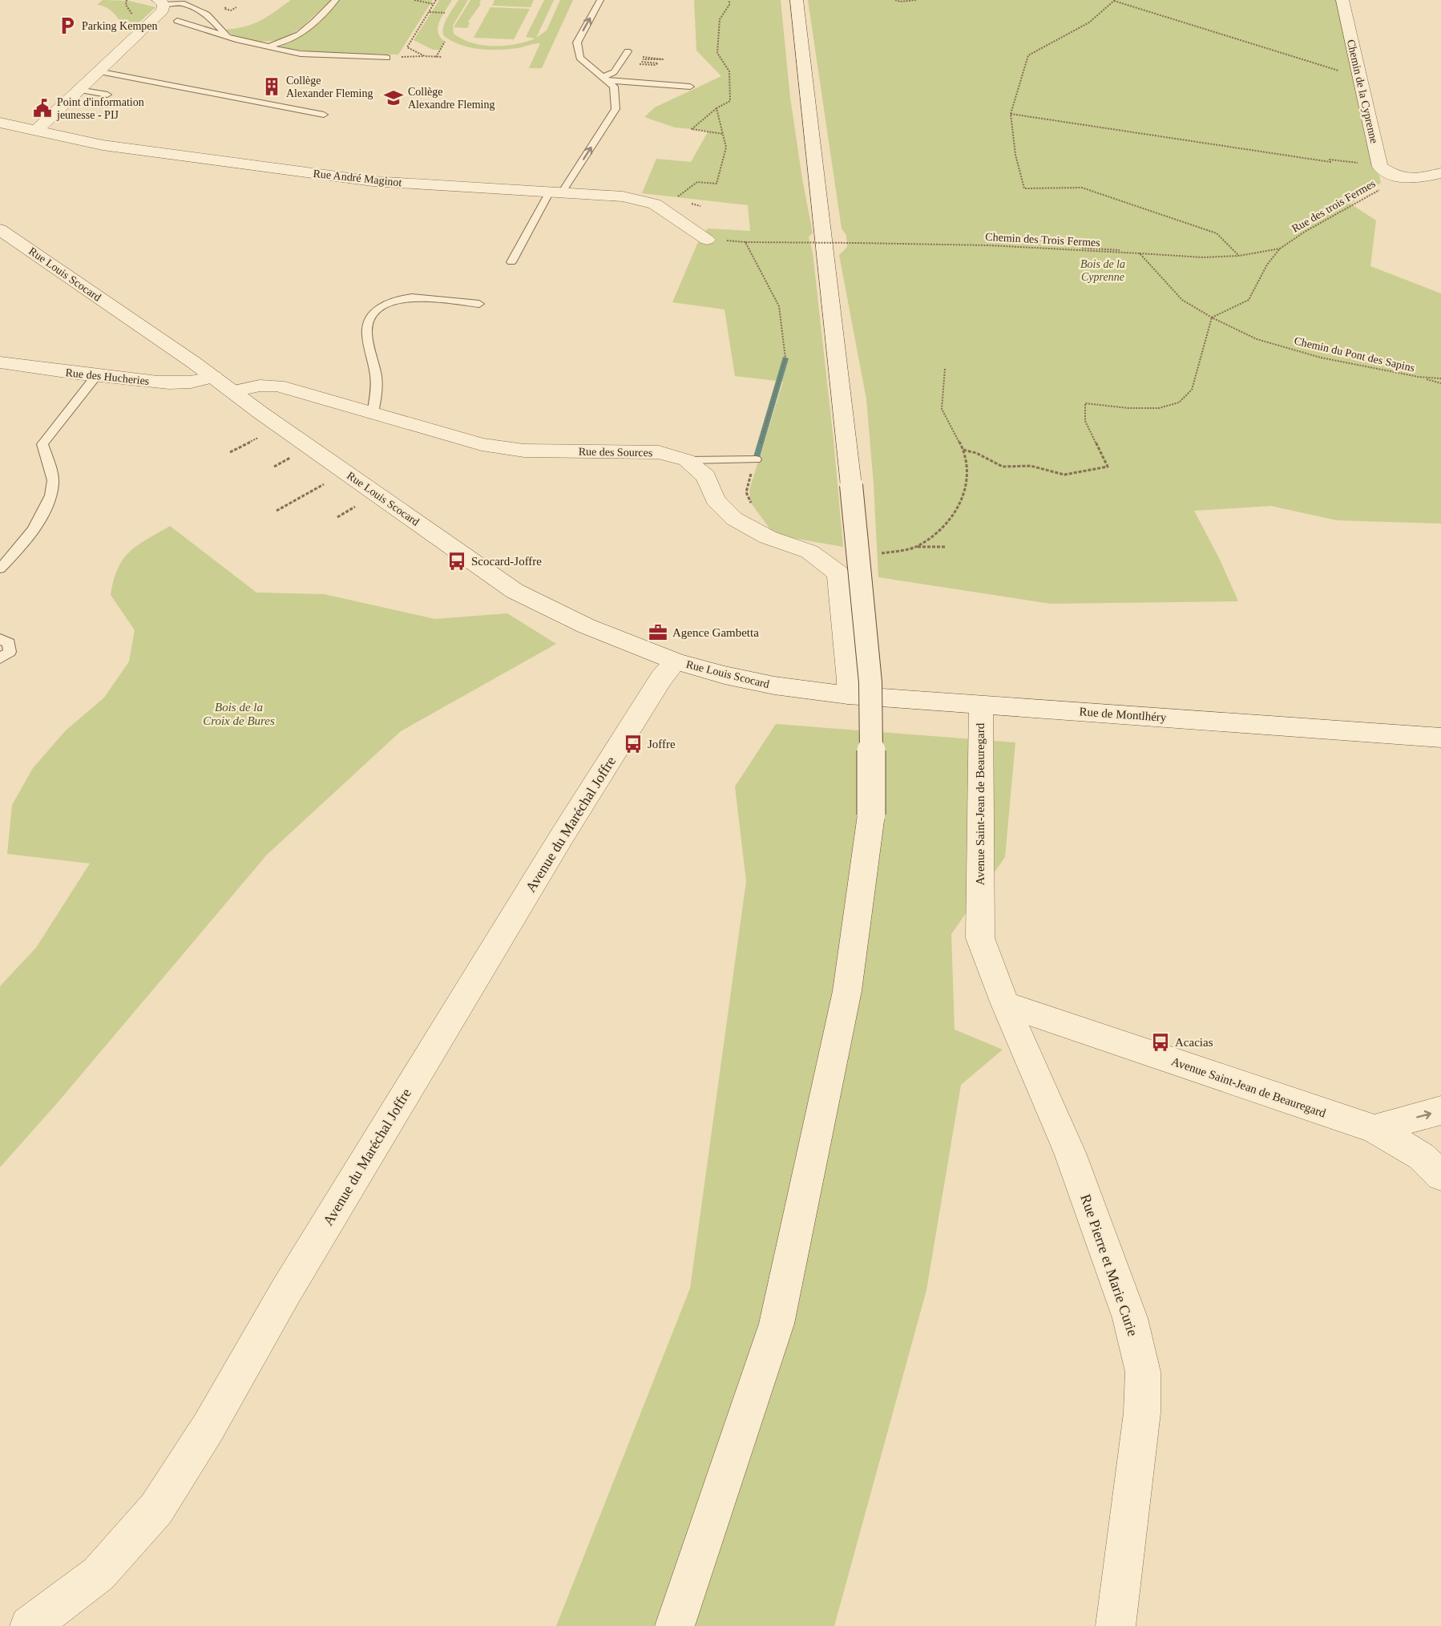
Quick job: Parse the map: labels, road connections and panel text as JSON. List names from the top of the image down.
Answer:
{
  "streets": {
    "street": [
      "Chemin de la Cyprenne",
      "Rue André Maginot",
      "Rue Louis Scocard",
      "Rue des Hucheries",
      "Rue des Sources",
      "Rue de Montlhéry",
      "Avenue Saint-Jean de Beauregard",
      "Avenue du Maréchal Joffre",
      "Rue Pierre et Marie Curie"
    ],
    "path": ["Rue des trois Fermes", "Chemin des Trois Fermes", "Chemin du Pont des Sapins"]
  },
  "crossings": [
    ["Rue des trois Fermes", "Chemin des Trois Fermes"],
    ["Rue Louis Scocard", "Rue des Hucheries"],
    ["Rue Louis Scocard", "Rue des Sources"],
    ["Rue Louis Scocard", "Rue de Montlhéry"],
    ["Rue Louis Scocard", "Avenue du Maréchal Joffre"],
    ["Rue des Sources", "Rue de Montlhéry"],
    ["Rue de Montlhéry", "Avenue Saint-Jean de Beauregard"],
    ["Avenue Saint-Jean de Beauregard", "Rue Pierre et Marie Curie"]
  ],
  "parks": ["Bois de la Cyprenne", "Bois de la Croix de Bures"],
  "places": {
    "parking": ["Parking Kempen"],
    "building": ["Collège Alexander Fleming"],
    "school or university": ["Collège Alexandre Fleming"],
    "public building": ["Point d'information jeunesse - PIJ"],
    "bus stop": ["Scocard-Joffre", "Joffre", "Acacias"],
    "office": ["Agence Gambetta"]
  }
}
